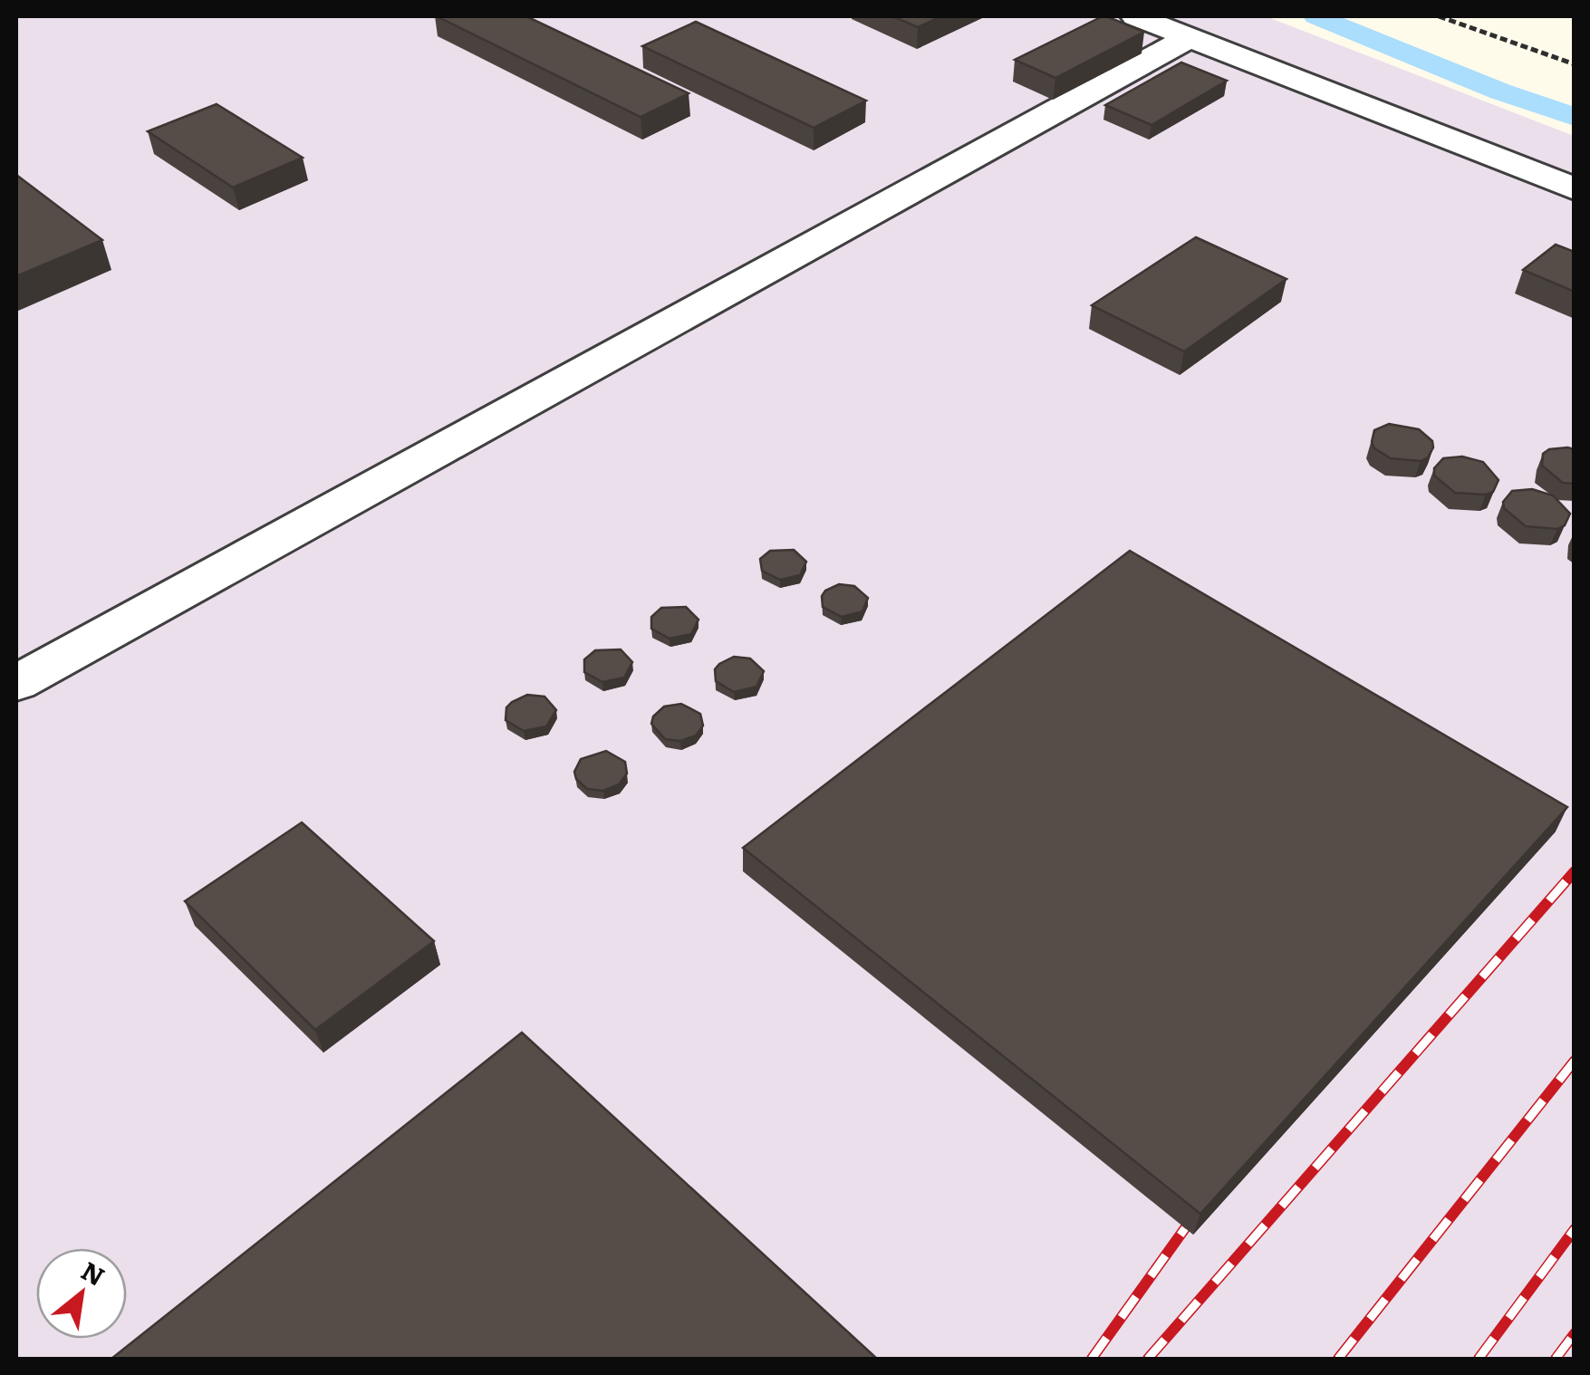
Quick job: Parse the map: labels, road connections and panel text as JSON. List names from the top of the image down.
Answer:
{
  "north": "top right"
}
